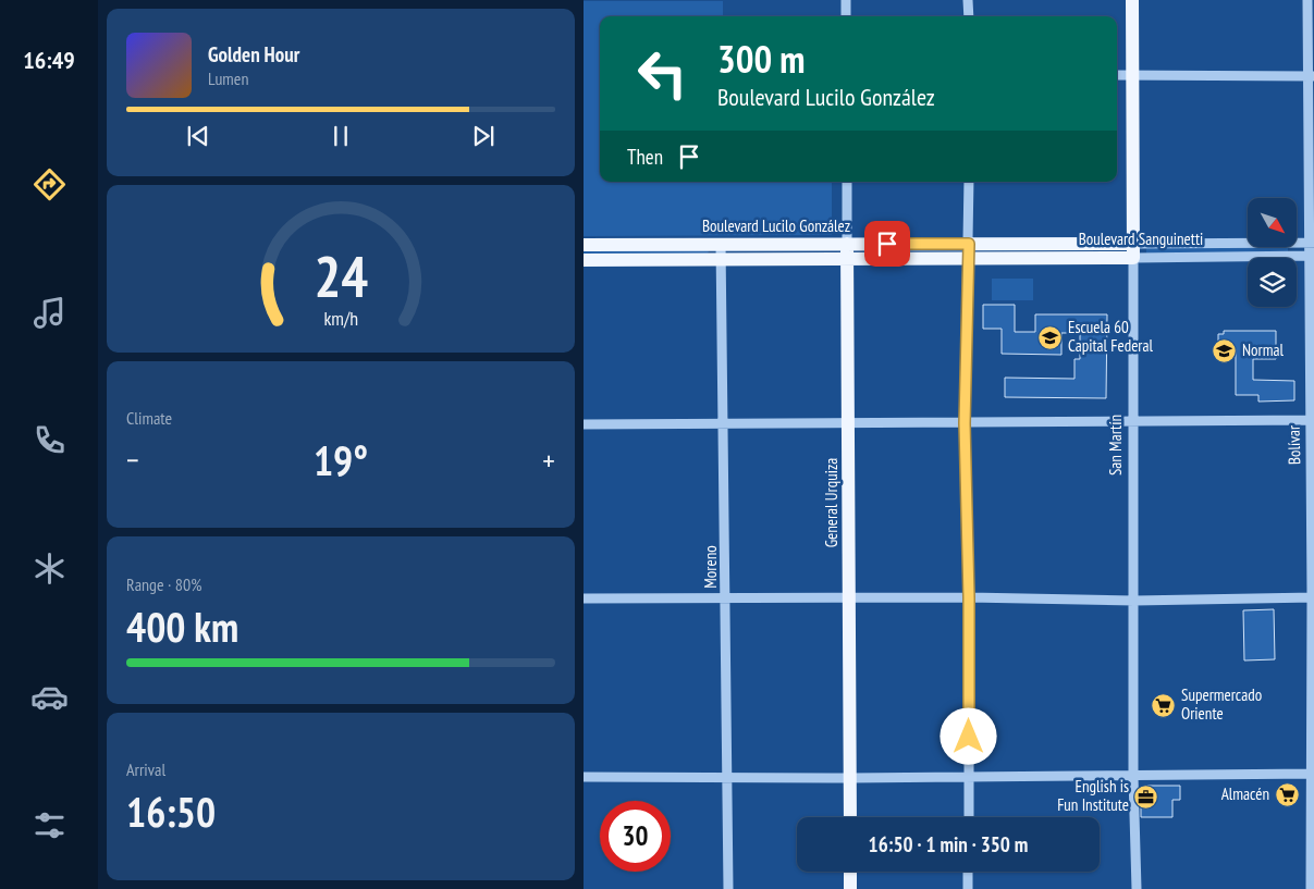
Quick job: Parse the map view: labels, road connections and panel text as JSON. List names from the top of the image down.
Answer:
{
  "streets": {
    "main road": [
      "Boulevard Lucilo González",
      "Boulevard Sanguinetti",
      "San Martín",
      "General Urquiza"
    ],
    "street": ["Bolívar", "Moreno"]
  },
  "crossings": [
    ["Boulevard Lucilo González", "Boulevard Sanguinetti"],
    ["Boulevard Lucilo González", "General Urquiza"],
    ["Boulevard Lucilo González", "Moreno"],
    ["Boulevard Sanguinetti", "San Martín"],
    ["Boulevard Sanguinetti", "Bolívar"]
  ],
  "places": {
    "school or university": ["Escuela 60 Capital Federal", "Normal"],
    "supermarket": ["Supermercado Oriente", "Almacén"],
    "office": ["English is Fun Institute"]
  },
  "north": "bottom right",
  "page": {
    "tabs": "16:49",
    "turn": ["300 m", "Boulevard Lucilo González"],
    "song": ["Golden Hour", "Lumen"],
    "then": "Then",
    "tile": [
      "Climate",
      ["Range · 80%", "400 km"],
      ["Arrival", "16:50"]
    ],
    "heat": ["−", "19°", "+"],
    "limit": "30",
    "trip": "16:50 · 1 min · 350 m",
    "gauge": ["24", "km/h"]
  }
}
